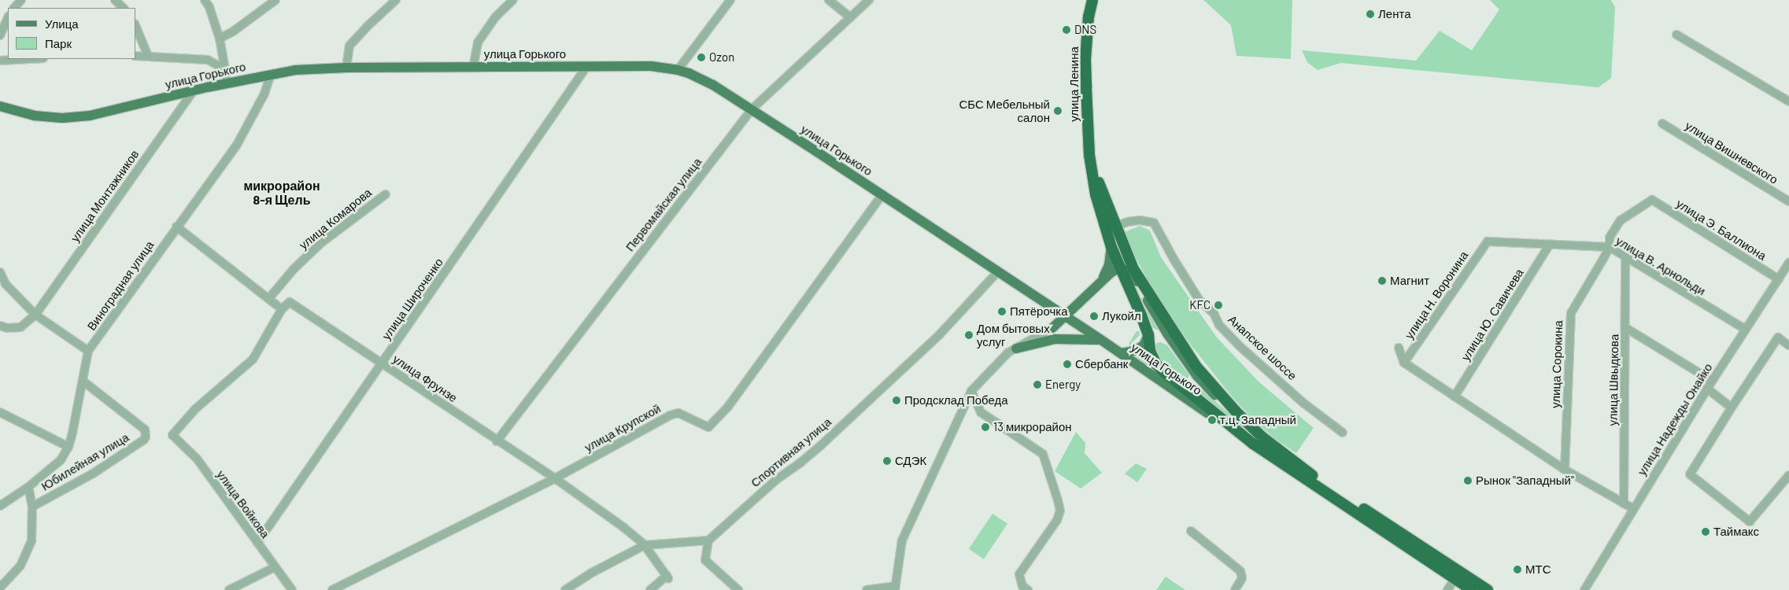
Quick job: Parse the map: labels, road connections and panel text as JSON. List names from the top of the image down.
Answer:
{
  "streets": {
    "highway": ["улица Ленина"],
    "main road": ["улица Горького"],
    "street": [
      "улица Вишневского",
      "улица Монтажников",
      "Первомайская улица",
      "улица Комарова",
      "улица Э. Баллиона",
      "улица В. Арнольди",
      "Виноградная улица",
      "улица Н. Воронина",
      "улица Широченко",
      "улица Ю. Савичева",
      "Анапское шоссе",
      "улица Сорокина",
      "улица Фрунзе",
      "улица Швыдкова",
      "улица Надежды Онайко",
      "улица Крупской",
      "Спортивная улица",
      "Юбилейная улица",
      "улица Войкова"
    ]
  },
  "crossings": [
    ["улица Горького", "улица Монтажников"],
    ["улица Горького", "Первомайская улица"],
    ["улица Горького", "Виноградная улица"],
    ["улица Горького", "улица Широченко"],
    ["улица Горького", "улица Крупской"],
    ["улица Горького", "Спортивная улица"],
    ["Первомайская улица", "улица Фрунзе"],
    ["улица Э. Баллиона", "улица Сорокина"],
    ["улица Э. Баллиона", "улица Надежды Онайко"],
    ["улица В. Арнольди", "улица Н. Воронина"],
    ["улица В. Арнольди", "улица Ю. Савичева"],
    ["улица В. Арнольди", "улица Сорокина"],
    ["улица В. Арнольди", "улица Швыдкова"],
    ["улица В. Арнольди", "улица Надежды Онайко"],
    ["Виноградная улица", "Юбилейная улица"],
    ["улица Широченко", "улица Фрунзе"],
    ["улица Широченко", "улица Войкова"],
    ["улица Фрунзе", "улица Крупской"],
    ["улица Фрунзе", "улица Войкова"]
  ],
  "districts": ["микрорайон 8-я Щель"],
  "places": [
    "Лента",
    "DNS",
    "Ozon",
    "СБС Мебельный салон",
    "Магнит",
    "KFC",
    "Пятёрочка",
    "Лукойл",
    "Дом бытовых услуг",
    "Сбербанк",
    "Energy",
    "Продсклад Победа",
    "т.ц. Западный",
    "13 микрорайон",
    "СДЭК",
    "Рынок \"Западный\"",
    "Таймакс",
    "МТС"
  ],
  "legend": ["Улица", "Парк"]
}
